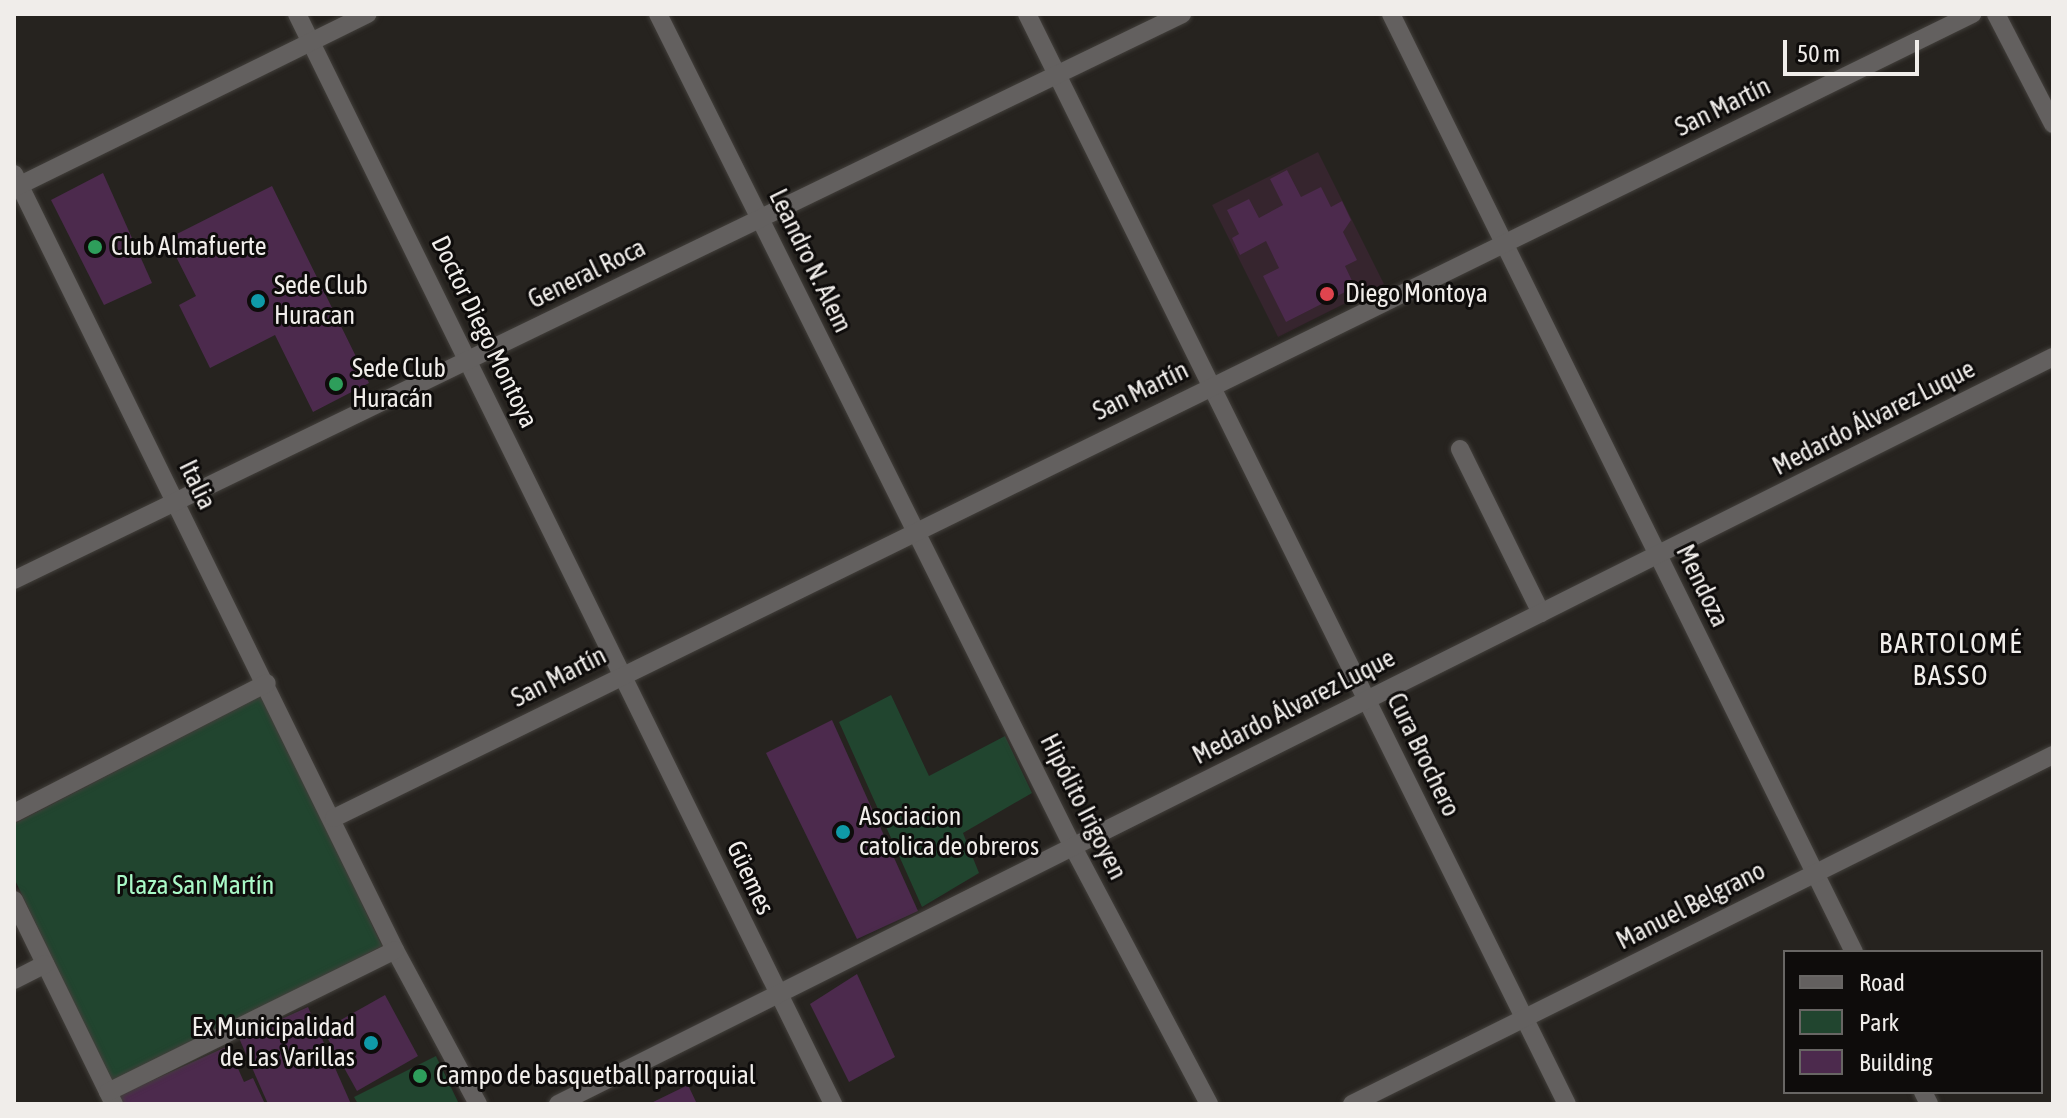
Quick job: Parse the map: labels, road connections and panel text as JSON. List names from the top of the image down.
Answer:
{
  "streets": {
    "street": [
      "San Martín",
      "Leandro N. Alem",
      "General Roca",
      "Doctor Diego Montoya",
      "Medardo Álvarez Luque",
      "Italia",
      "Mendoza",
      "Cura Brochero",
      "Hipólito Irigoyen",
      "Güemes",
      "Manuel Belgrano"
    ]
  },
  "crossings": [
    ["San Martín", "Leandro N. Alem"],
    ["San Martín", "Doctor Diego Montoya"],
    ["San Martín", "Italia"],
    ["San Martín", "Mendoza"],
    ["San Martín", "Cura Brochero"],
    ["San Martín", "Hipólito Irigoyen"],
    ["San Martín", "Güemes"],
    ["Leandro N. Alem", "General Roca"],
    ["Leandro N. Alem", "Hipólito Irigoyen"],
    ["General Roca", "Doctor Diego Montoya"],
    ["General Roca", "Italia"],
    ["General Roca", "Cura Brochero"],
    ["Doctor Diego Montoya", "Güemes"],
    ["Medardo Álvarez Luque", "Mendoza"],
    ["Medardo Álvarez Luque", "Cura Brochero"],
    ["Medardo Álvarez Luque", "Hipólito Irigoyen"],
    ["Medardo Álvarez Luque", "Güemes"],
    ["Mendoza", "Manuel Belgrano"],
    ["Cura Brochero", "Manuel Belgrano"]
  ],
  "districts": ["BARTOLOMÉ BASSO"],
  "parks": ["Plaza San Martín"],
  "places": [
    "Club Almafuerte",
    "Diego Montoya",
    "Sede Club Huracan",
    "Sede Club Huracán",
    "Asociacion catolica de obreros",
    "Ex Municipalidad de Las Varillas",
    "Campo de basquetball parroquial"
  ],
  "legend": ["Road", "Park", "Building"],
  "scale_bar": "50 m"
}
